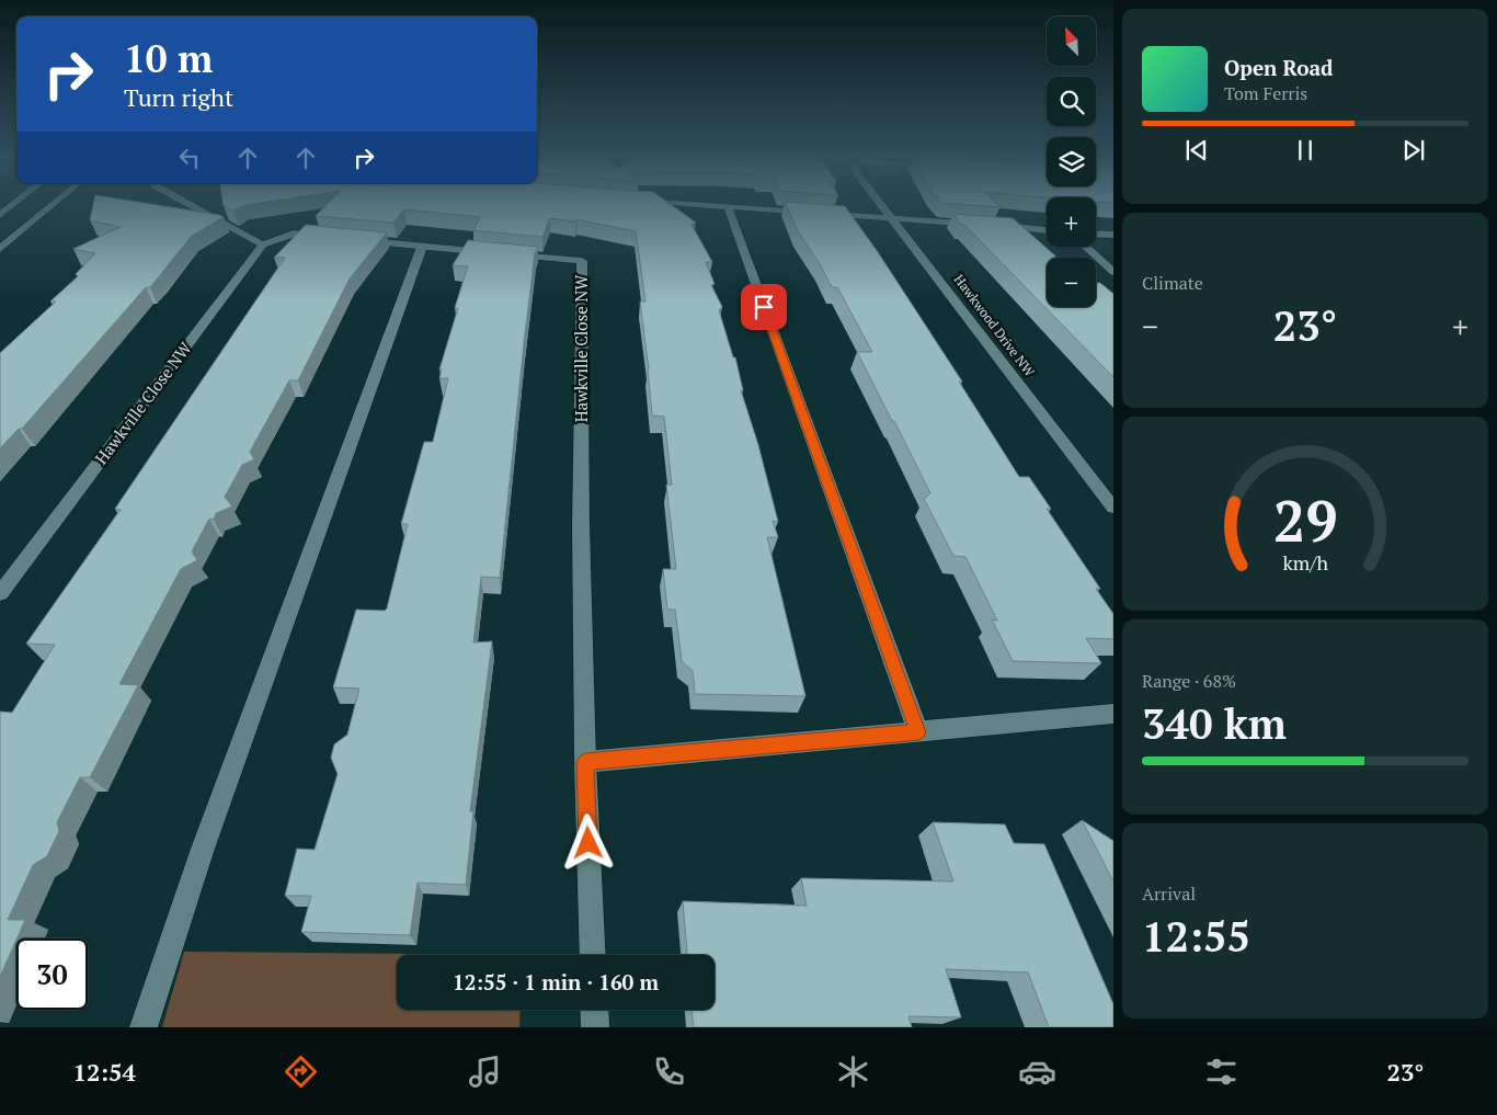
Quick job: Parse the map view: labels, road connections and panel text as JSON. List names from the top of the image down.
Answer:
{
  "streets": {
    "street": ["Hawkwood Drive NW", "Hawkville Close NW"]
  },
  "north": "top left",
  "page": {
    "map_buttons": ["+", "−"],
    "turn": ["10 m", "Turn right"],
    "song": ["Open Road", "Tom Ferris"],
    "tile": [
      "Climate",
      ["Range · 68%", "340 km"],
      ["Arrival", "12:55"]
    ],
    "heat": ["−", "23°", "+"],
    "limit": "30",
    "trip": "12:55 · 1 min · 160 m",
    "tabs": ["12:54", "23°"],
    "gauge": ["29", "km/h"]
  }
}
